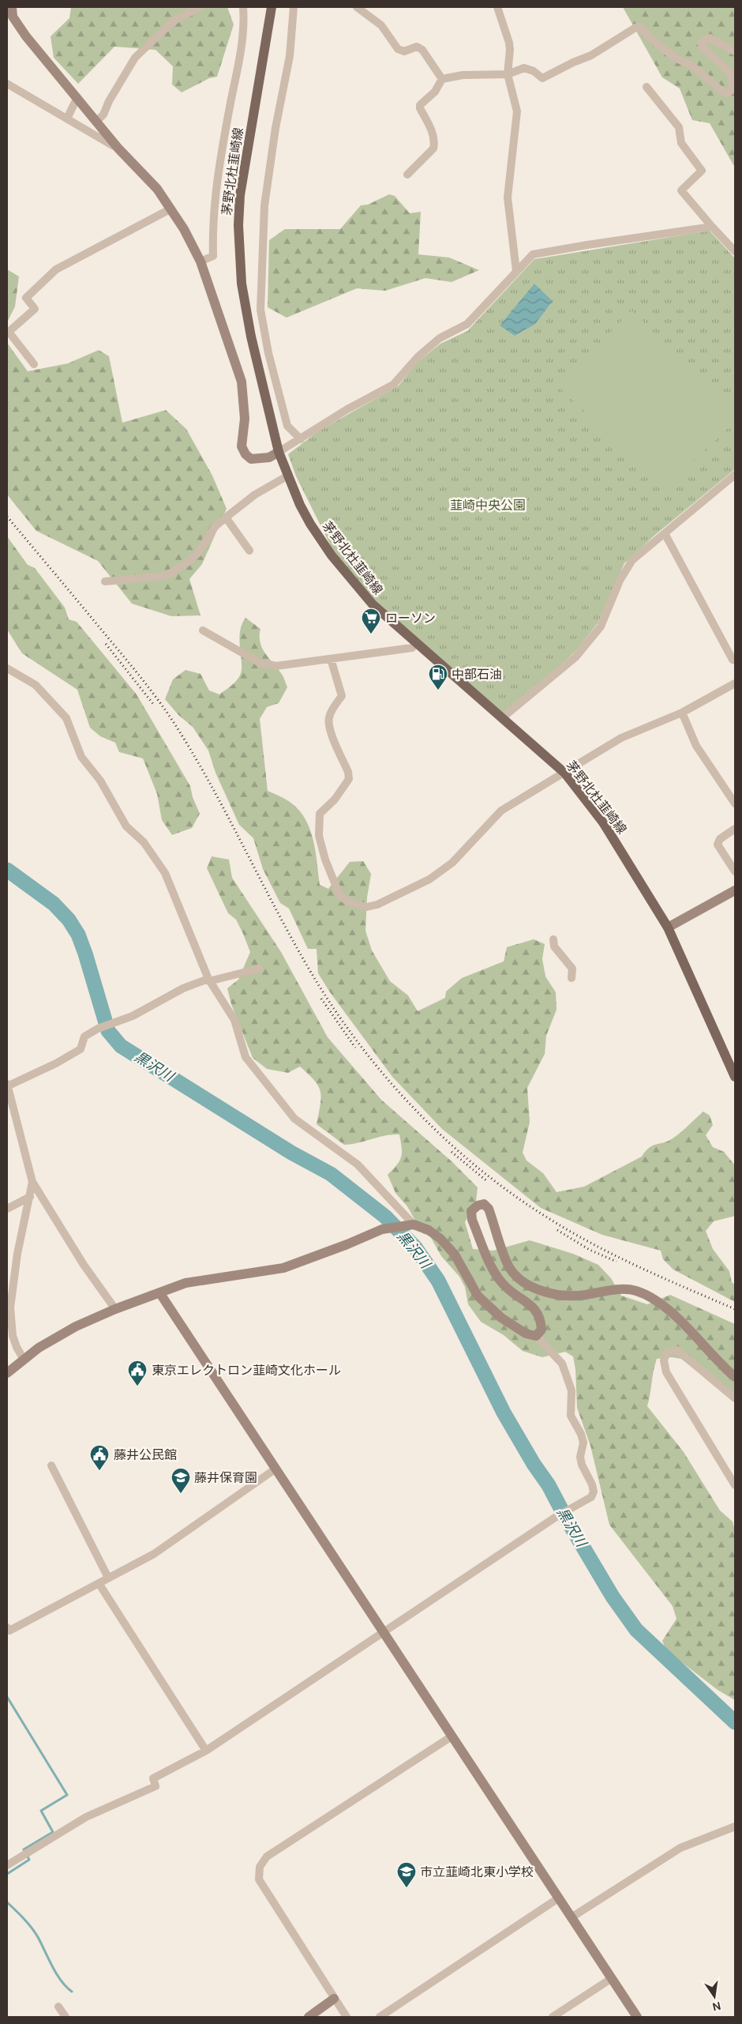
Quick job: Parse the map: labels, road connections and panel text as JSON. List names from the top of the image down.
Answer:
{
  "streets": {
    "main road": ["茅野北杜韮崎線"]
  },
  "water": ["黒沢川"],
  "parks": ["韮崎中央公園"],
  "places": {
    "supermarket": ["ローソン"],
    "fuel station": ["中部石油"],
    "public building": ["東京エレクトロン韮崎文化ホール", "藤井公民館"],
    "school or university": ["藤井保育園", "市立韮崎北東小学校"]
  },
  "north": "bottom"
}
